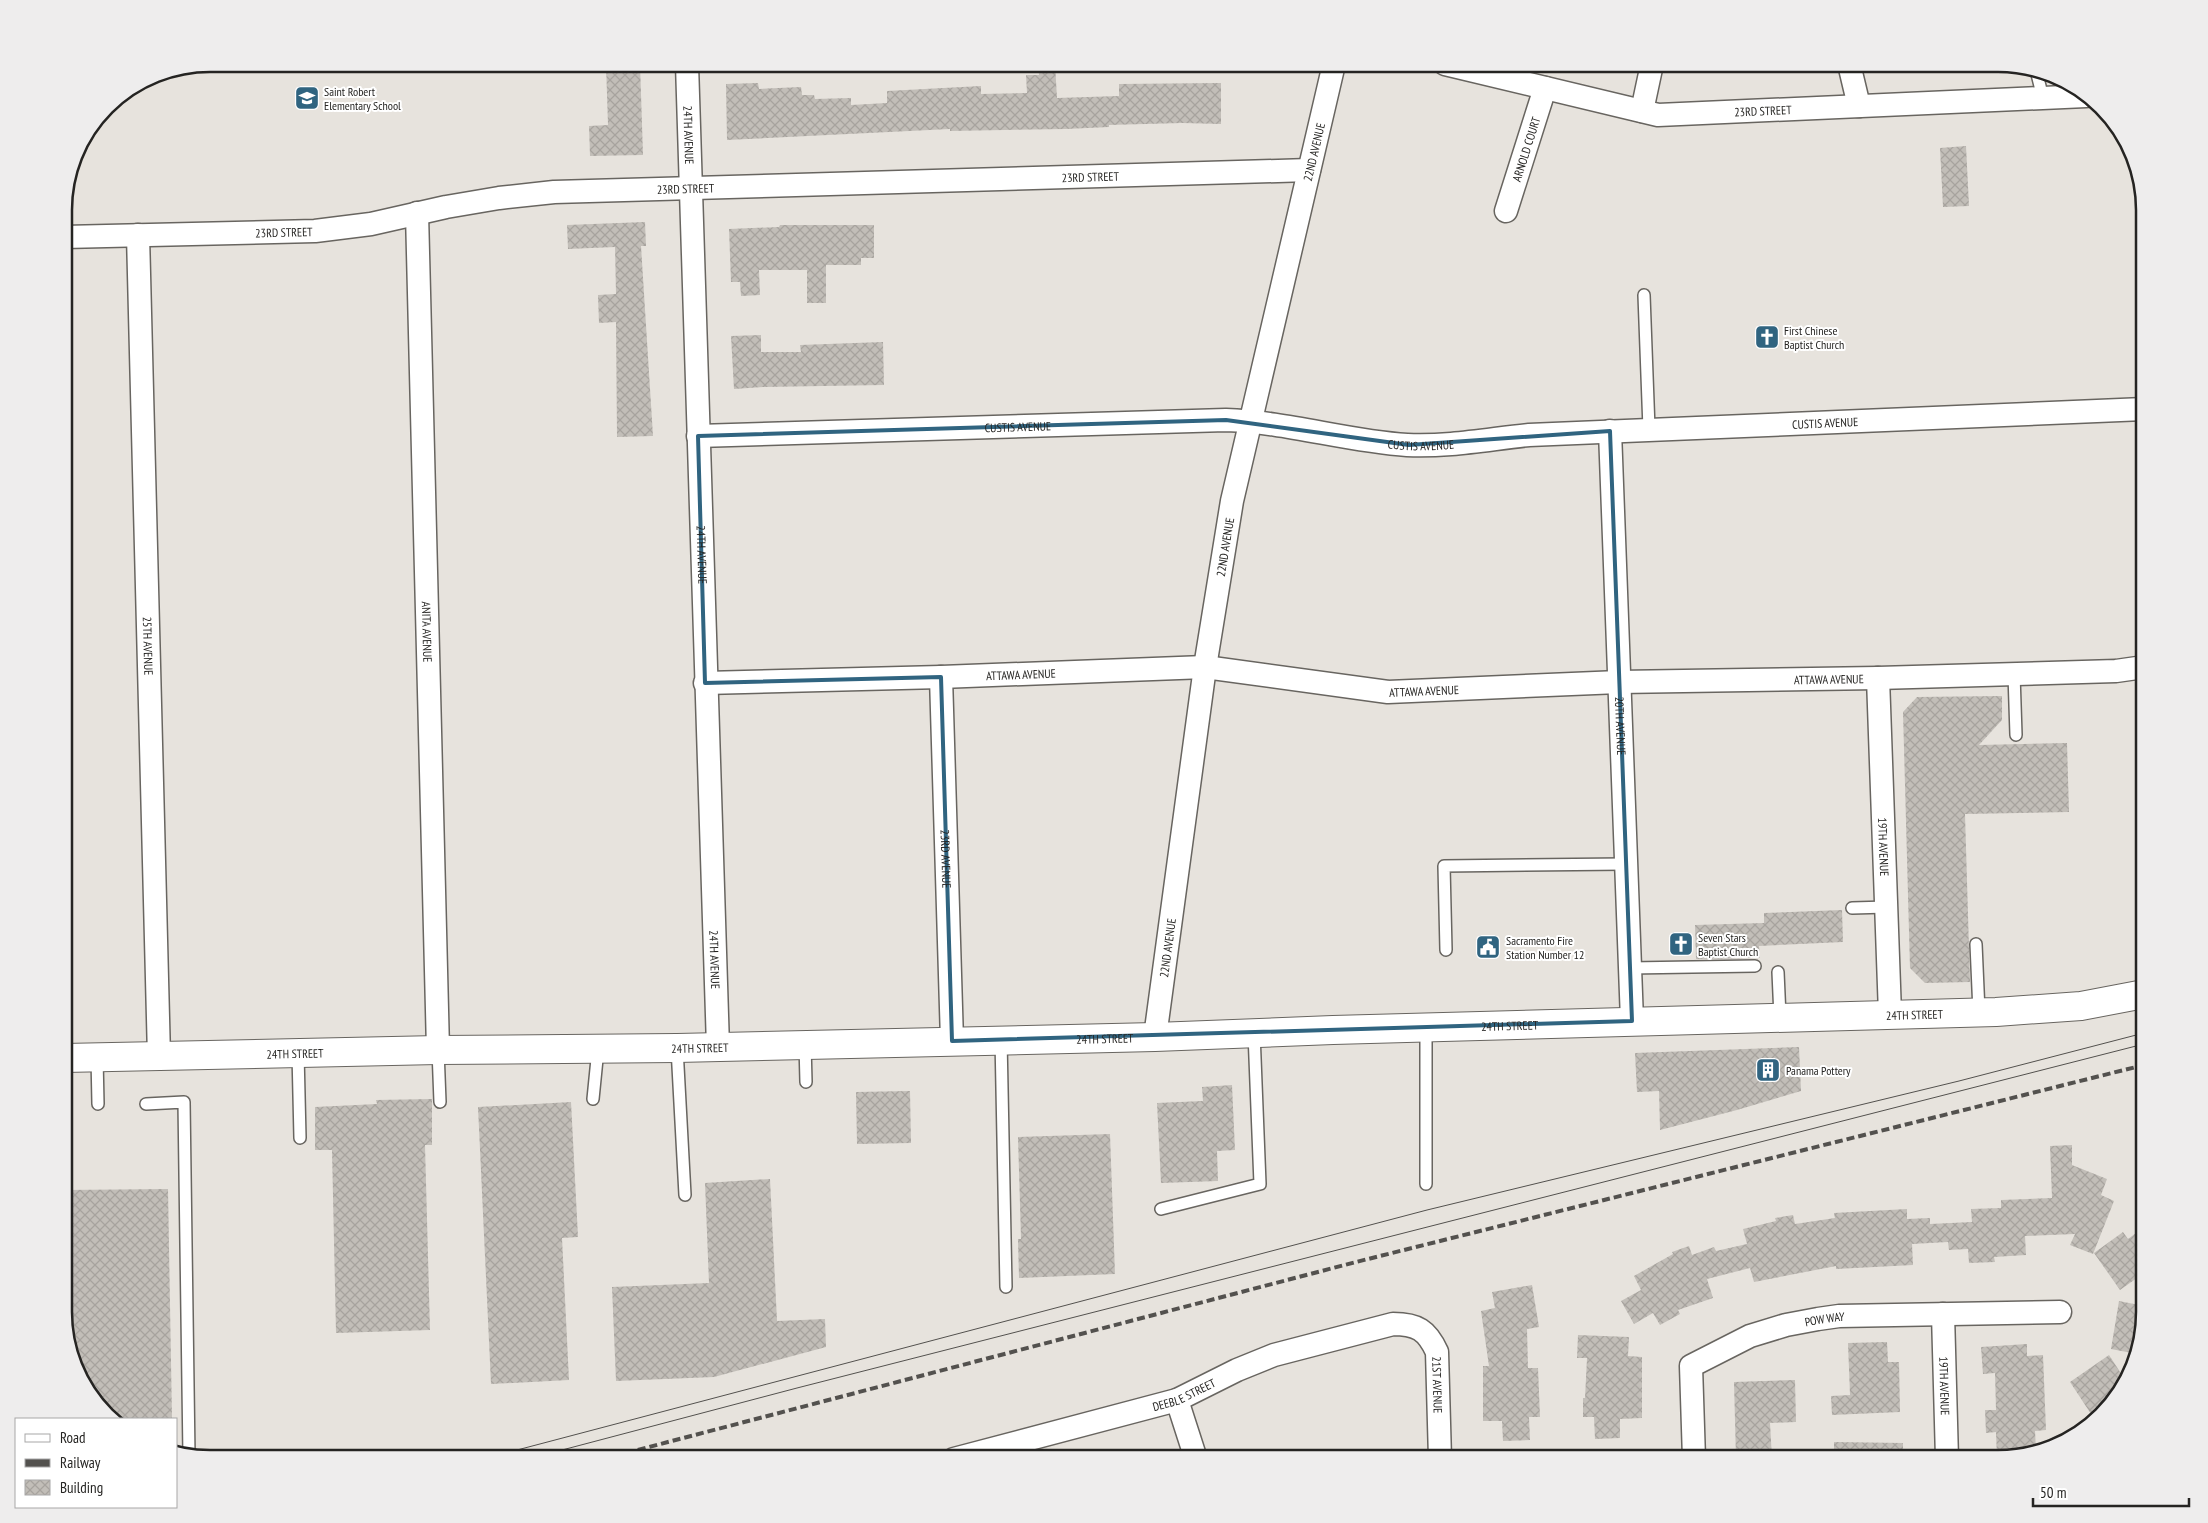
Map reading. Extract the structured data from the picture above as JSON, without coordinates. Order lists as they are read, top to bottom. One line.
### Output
{"streets":{"street":["23RD STREET","24TH AVENUE","ARNOLD COURT","22ND AVENUE","CUSTIS AVENUE","ANITA AVENUE","25TH AVENUE","ATTAWA AVENUE","20TH AVENUE","19TH AVENUE","23RD AVENUE","24TH STREET","POW WAY","21ST AVENUE","DEEBLE STREET"]},"crossings":[["23RD STREET","24TH AVENUE"],["23RD STREET","ARNOLD COURT"],["23RD STREET","22ND AVENUE"],["23RD STREET","ANITA AVENUE"],["23RD STREET","25TH AVENUE"],["24TH AVENUE","CUSTIS AVENUE"],["24TH AVENUE","ATTAWA AVENUE"],["24TH AVENUE","24TH STREET"],["22ND AVENUE","CUSTIS AVENUE"],["22ND AVENUE","ATTAWA AVENUE"],["22ND AVENUE","24TH STREET"],["CUSTIS AVENUE","20TH AVENUE"],["ANITA AVENUE","24TH STREET"],["25TH AVENUE","24TH STREET"],["ATTAWA AVENUE","20TH AVENUE"],["ATTAWA AVENUE","19TH AVENUE"],["ATTAWA AVENUE","23RD AVENUE"],["20TH AVENUE","24TH STREET"],["19TH AVENUE","24TH STREET"],["19TH AVENUE","POW WAY"],["23RD AVENUE","24TH STREET"],["21ST AVENUE","DEEBLE STREET"]],"places":{"school or university":["Saint Robert Elementary School"],"church":["First Chinese Baptist Church","Seven Stars Baptist Church"],"public building":["Sacramento Fire Station Number 12"],"building":["Panama Pottery"]},"legend":["Road","Railway","Building"],"scale_bar":"50 m"}
